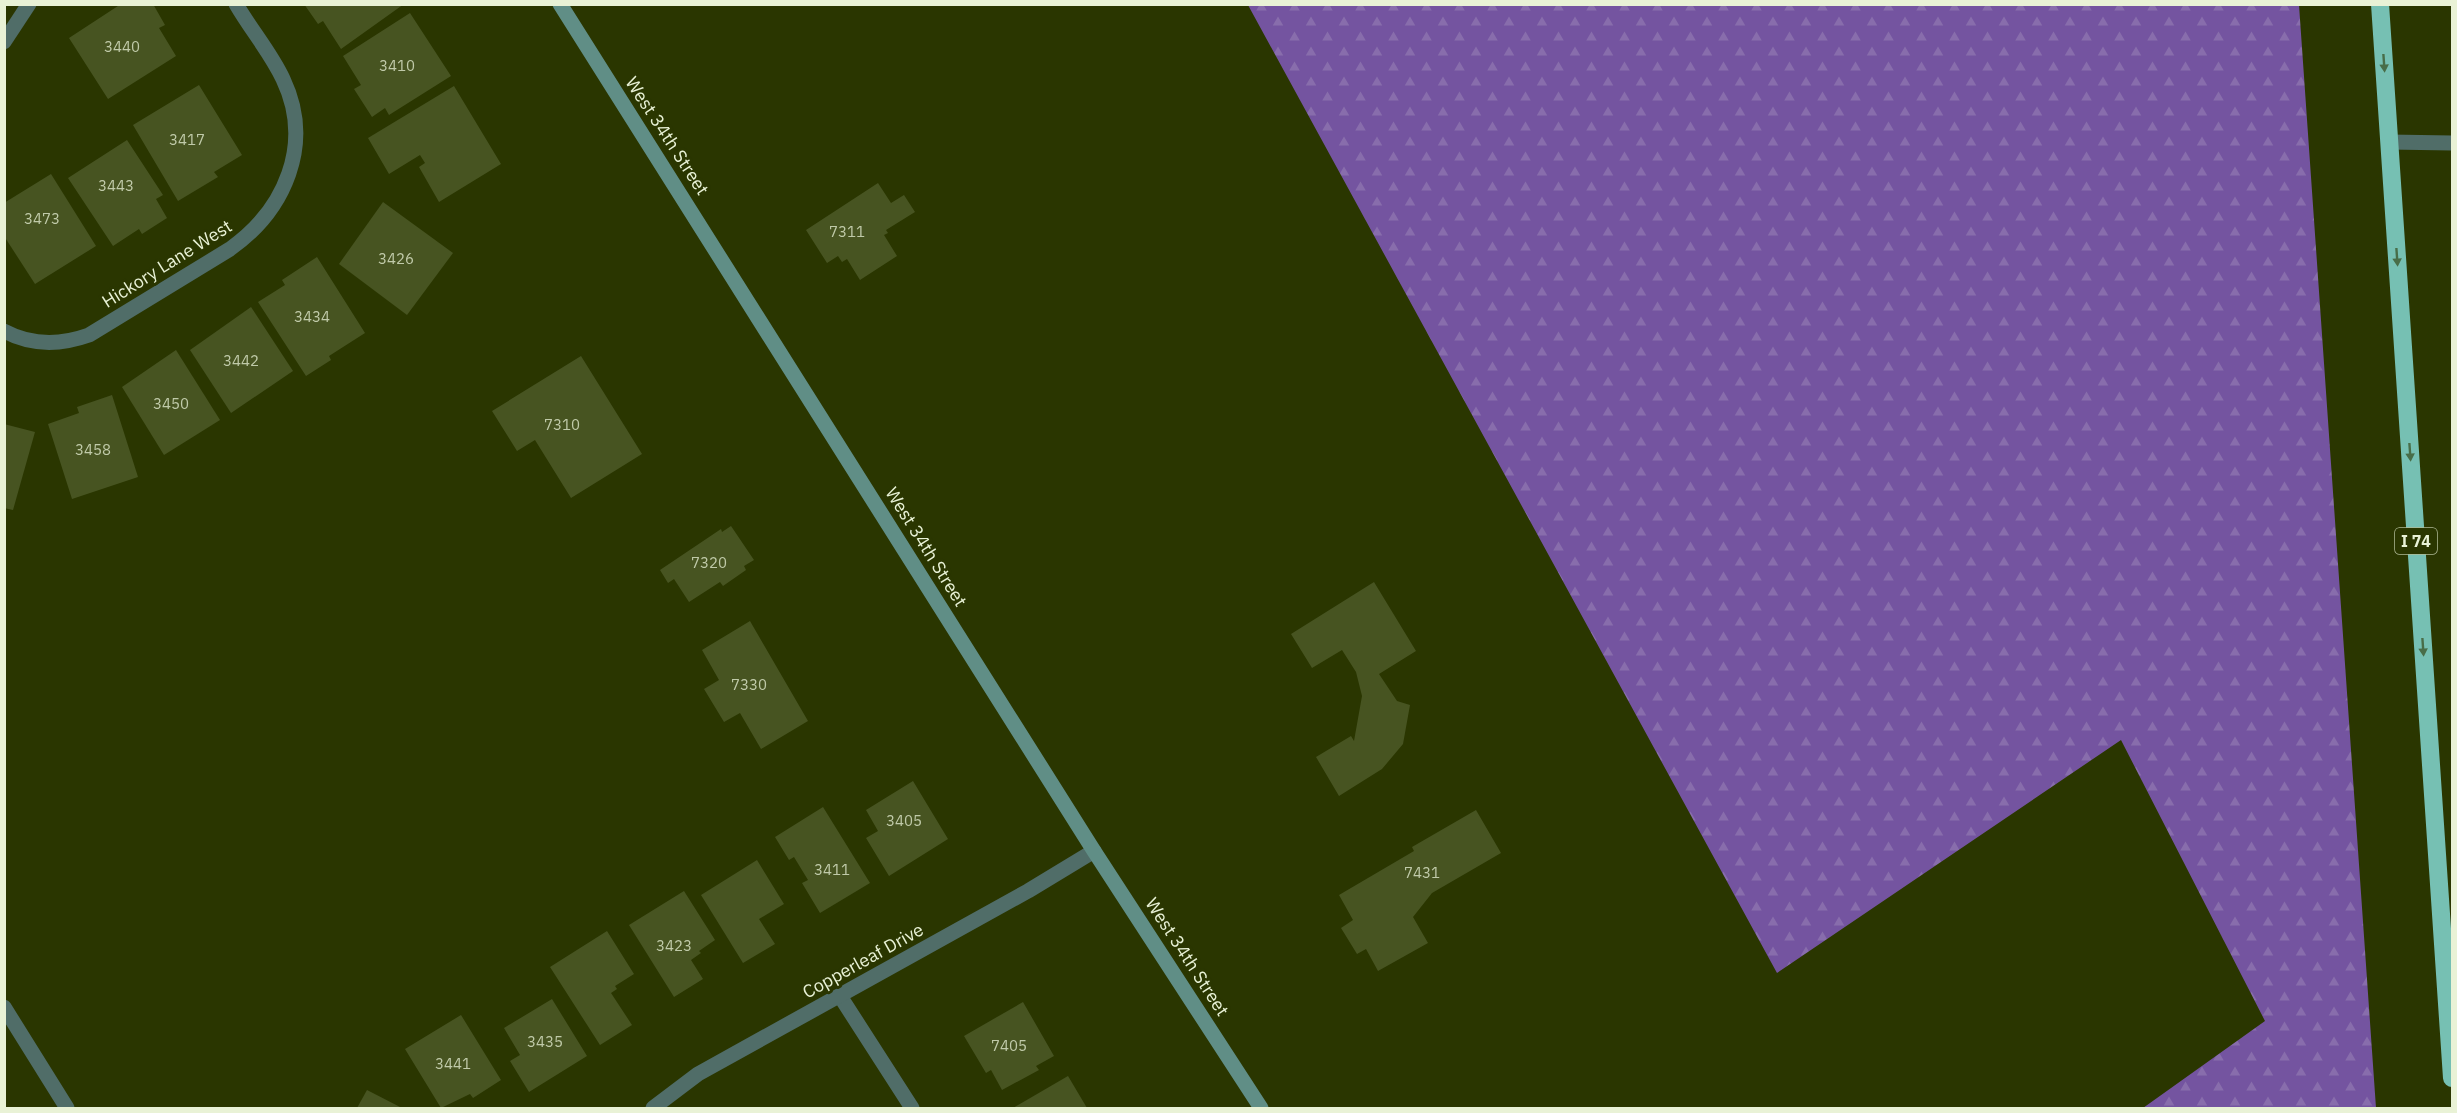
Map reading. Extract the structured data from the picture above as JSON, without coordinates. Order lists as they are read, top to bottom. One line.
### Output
{"streets":{"highway":["I 74"],"street":["West 34th Street","Hickory Lane West","Copperleaf Drive"]},"crossings":[["West 34th Street","Copperleaf Drive"]],"house_numbers":["3440","3410","3417","3443","3473","7311","3426","3434","3442","3450","7310","3458","7320","7330","3405","3411","7431","3423","3435","7405","3441"]}
